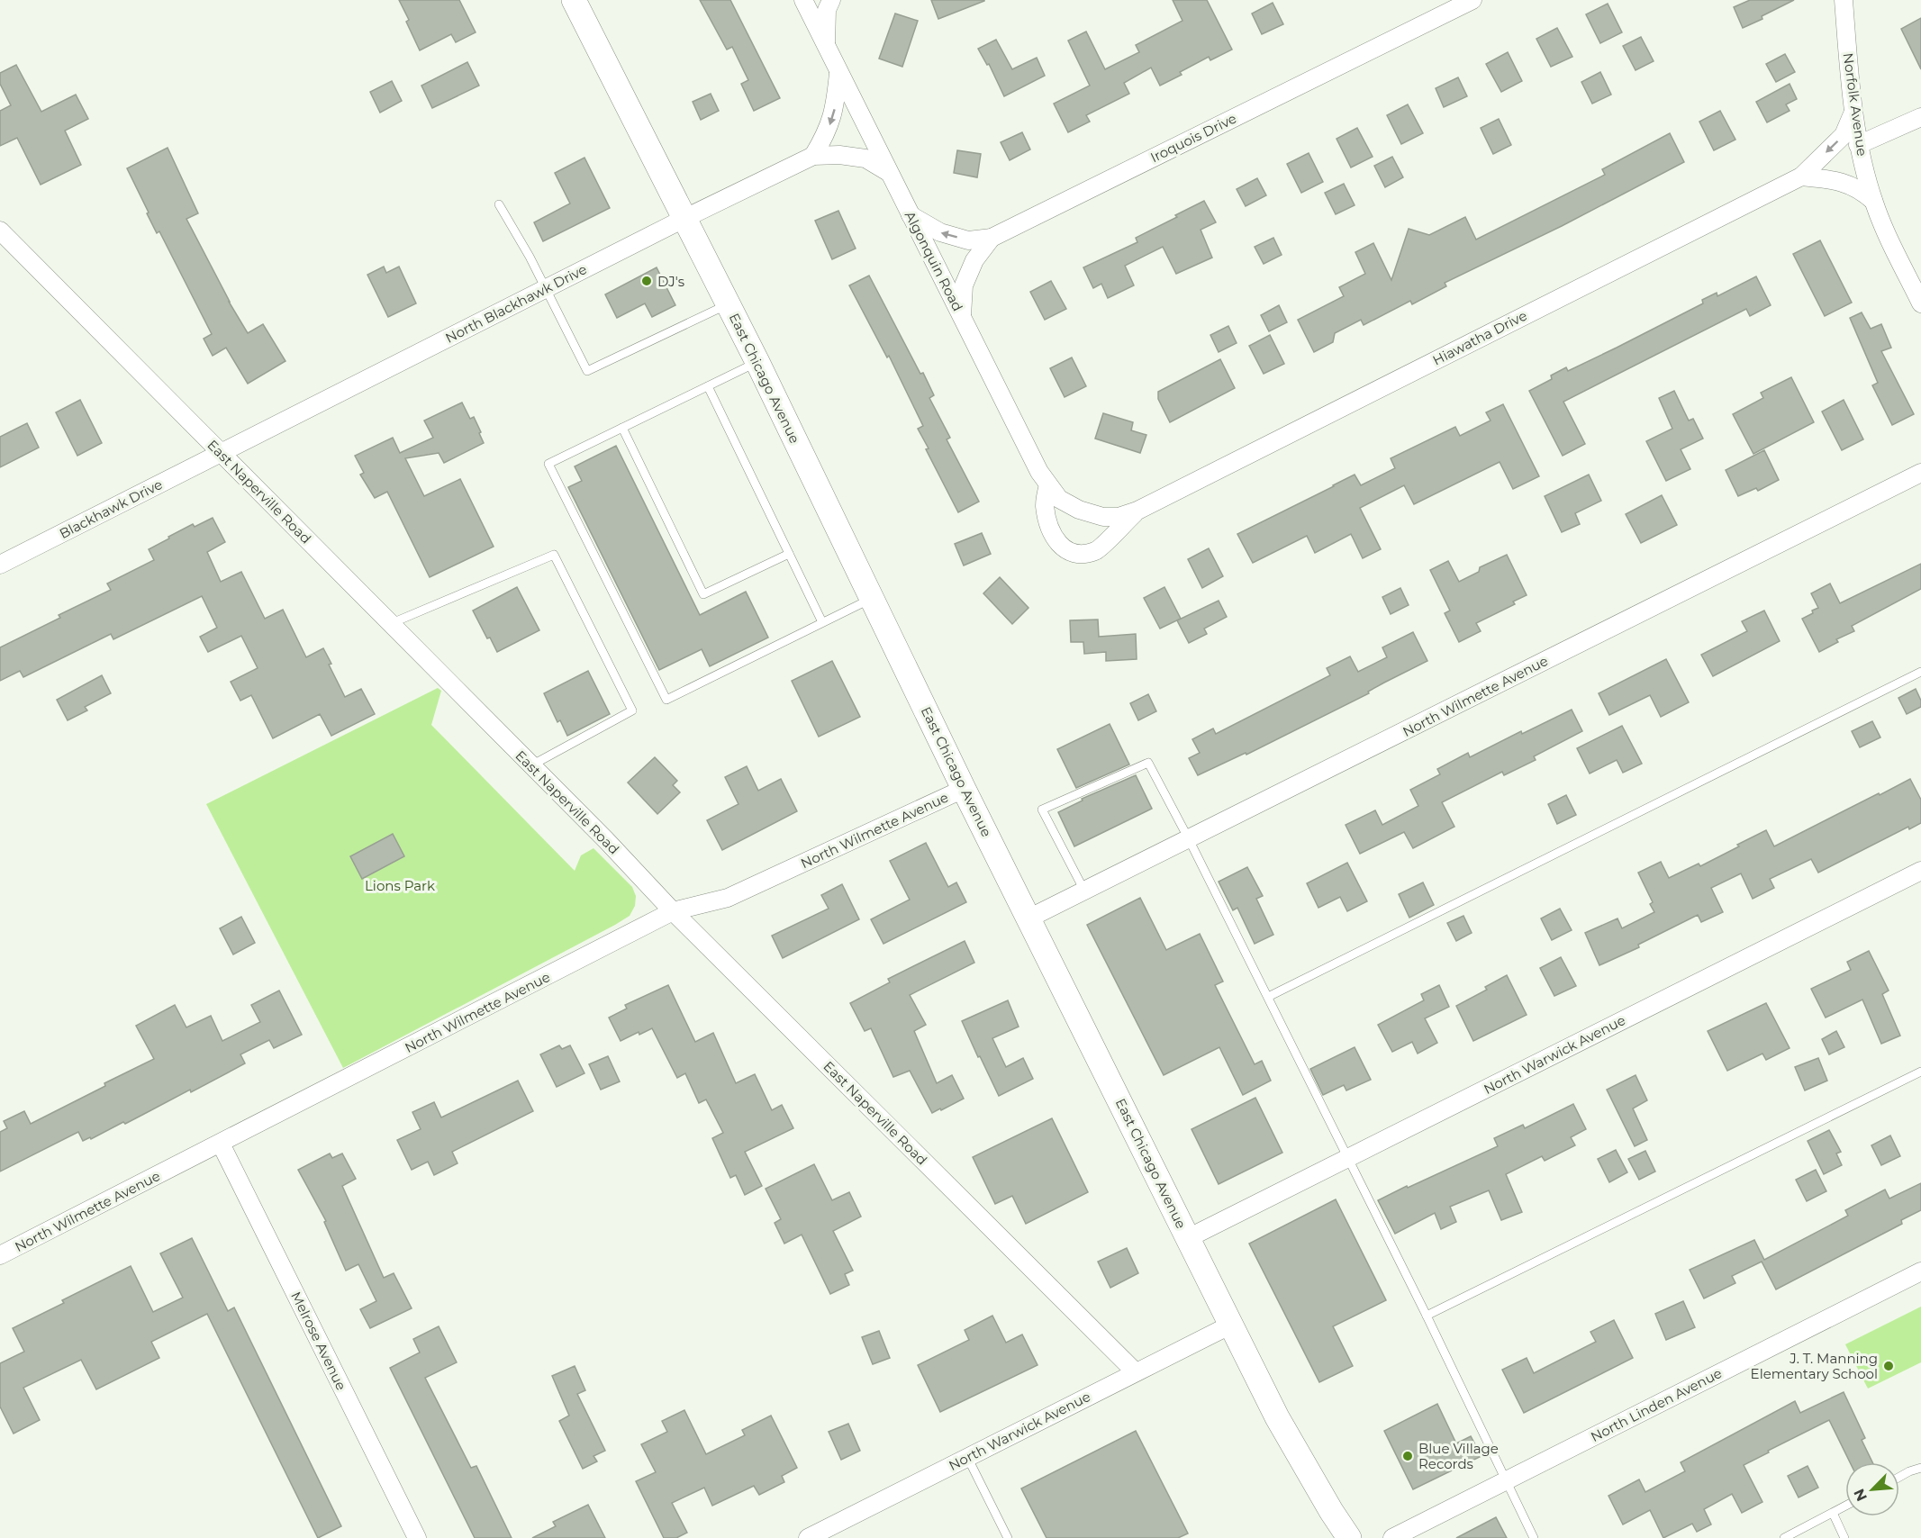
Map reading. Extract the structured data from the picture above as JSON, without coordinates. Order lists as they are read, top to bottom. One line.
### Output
{"streets":{"main road":["East Chicago Avenue"],"street":["Norfolk Avenue","Iroquois Drive","Algonquin Road","North Blackhawk Drive","Hiawatha Drive","East Naperville Road","Blackhawk Drive","North Wilmette Avenue","North Warwick Avenue","Melrose Avenue","North Linden Avenue"]},"crossings":[["Norfolk Avenue","Hiawatha Drive"],["Iroquois Drive","Algonquin Road"],["Algonquin Road","North Blackhawk Drive"],["Algonquin Road","Hiawatha Drive"],["North Blackhawk Drive","East Chicago Avenue"],["North Blackhawk Drive","East Naperville Road"],["North Blackhawk Drive","Blackhawk Drive"],["East Chicago Avenue","North Wilmette Avenue"],["East Chicago Avenue","North Warwick Avenue"],["East Naperville Road","Blackhawk Drive"],["East Naperville Road","North Wilmette Avenue"],["East Naperville Road","North Warwick Avenue"],["North Wilmette Avenue","Melrose Avenue"]],"parks":["Lions Park"],"places":["DJ's","J. T. Manning Elementary School","Blue Village Records"],"north":"bottom left"}
